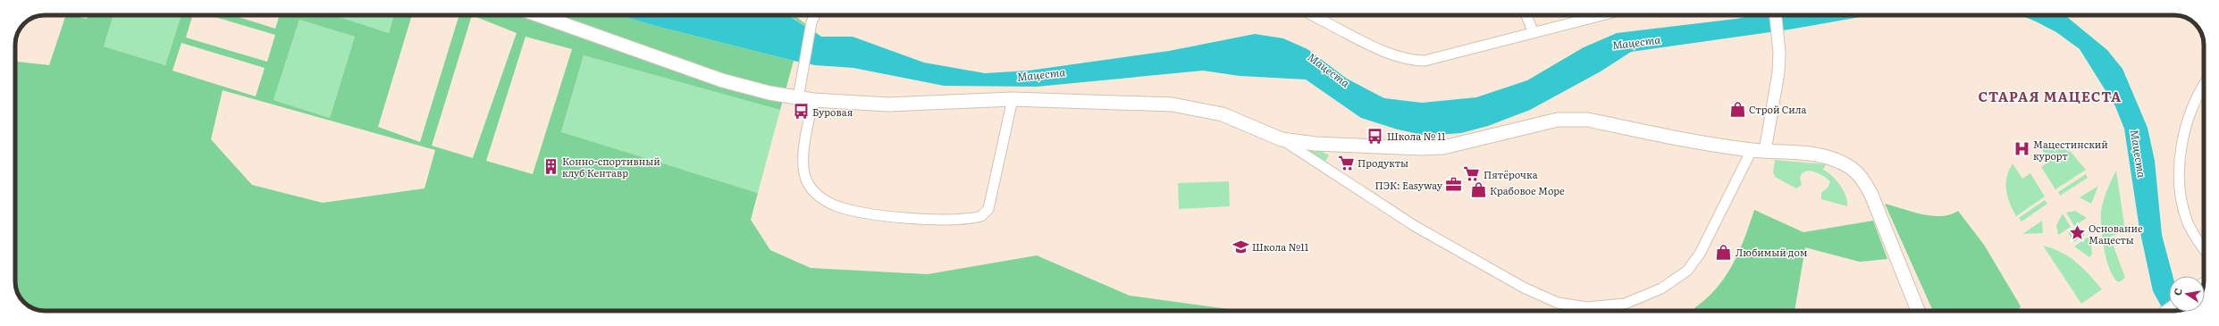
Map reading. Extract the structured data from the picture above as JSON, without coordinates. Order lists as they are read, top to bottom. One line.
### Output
{"districts":["СТАРАЯ МАЦЕСТА"],"water":["Мацеста"],"places":{"shop":["Строй Сила","Крабовое Море","Любимый дом"],"bus stop":["Буровая","Школа № 11"],"hospital":["Мацестинский курорт"],"supermarket":["Продукты","Пятёрочка"],"building":["Конно-спортивный клуб Кентавр"],"office":["ПЭК: Easyway"],"place":["Основание Мацесты"],"school or university":["Школа №11"]},"north":"left"}
